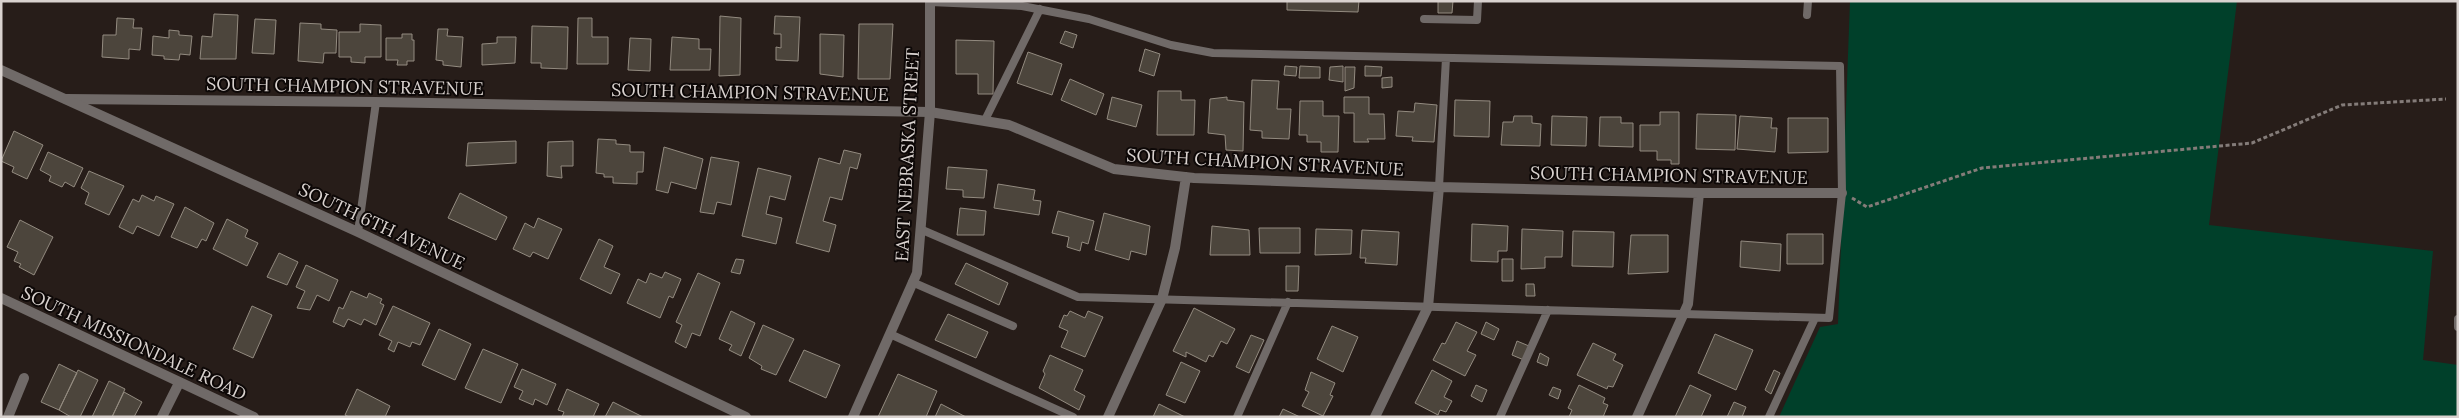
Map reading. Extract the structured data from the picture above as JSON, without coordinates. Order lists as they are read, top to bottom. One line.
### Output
{"streets":{"street":["SOUTH CHAMPION STRAVENUE","EAST NEBRASKA STREET","SOUTH 6TH AVENUE","SOUTH MISSIONDALE ROAD"]},"crossings":[["SOUTH CHAMPION STRAVENUE","EAST NEBRASKA STREET"],["SOUTH CHAMPION STRAVENUE","SOUTH 6TH AVENUE"]]}
